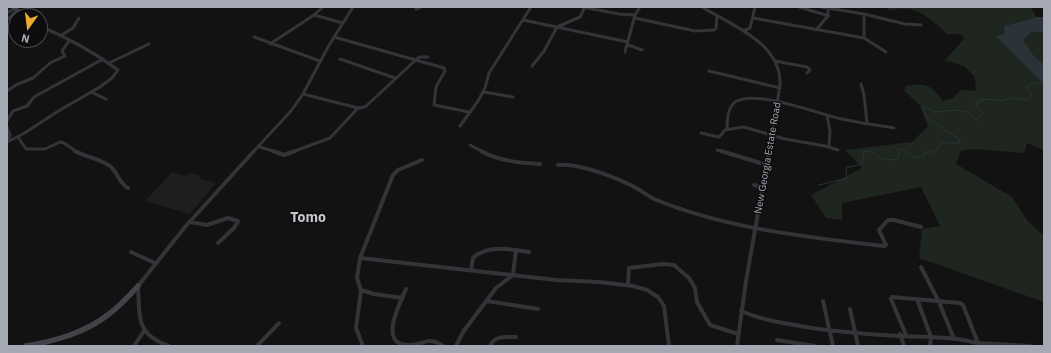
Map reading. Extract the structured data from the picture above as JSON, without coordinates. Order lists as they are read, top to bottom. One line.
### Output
{"streets":{"street":["New Georgia Estate Road"]},"districts":["Tomo"],"north":"bottom"}
